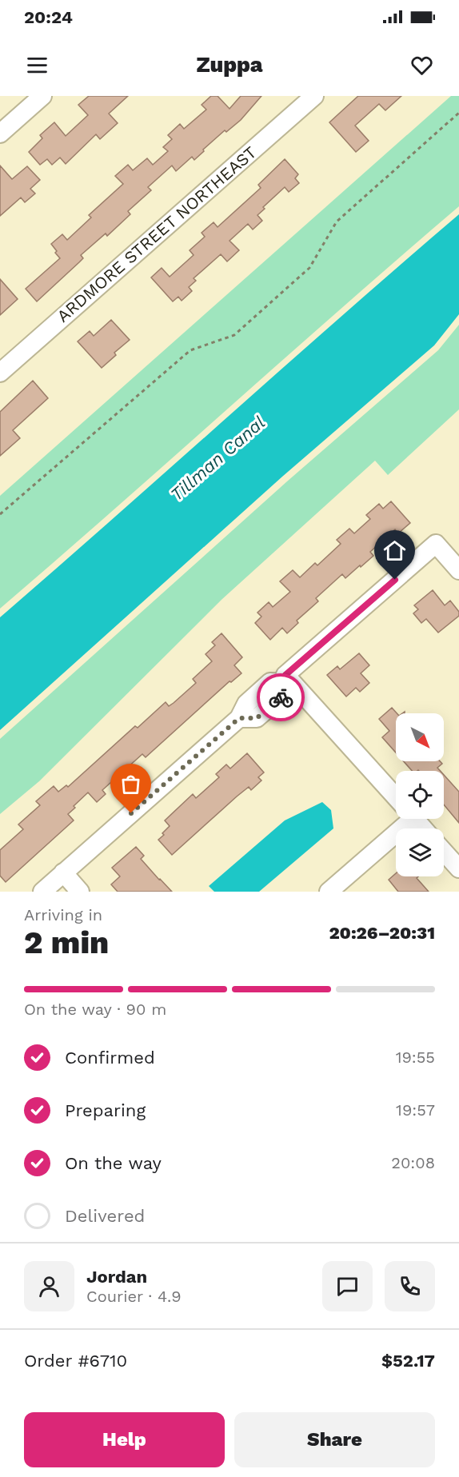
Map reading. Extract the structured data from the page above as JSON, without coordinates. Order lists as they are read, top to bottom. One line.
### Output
{"streets":{"street":["ARDMORE STREET NORTHEAST"]},"water":["Tillman Canal"],"north":"bottom right","page":{"status":"20:24","header":"Zuppa","heading":["2 min","Arriving in","20:26–20:31"],"panel":["Jordan","Courier · 4.9","Order #6710","$52.17"],"bar":"On the way · 90 m","list":[["Confirmed","19:55"],["Preparing","19:57"],["On the way","20:08"],"Delivered"],"buttons":["Help","Share"]}}
